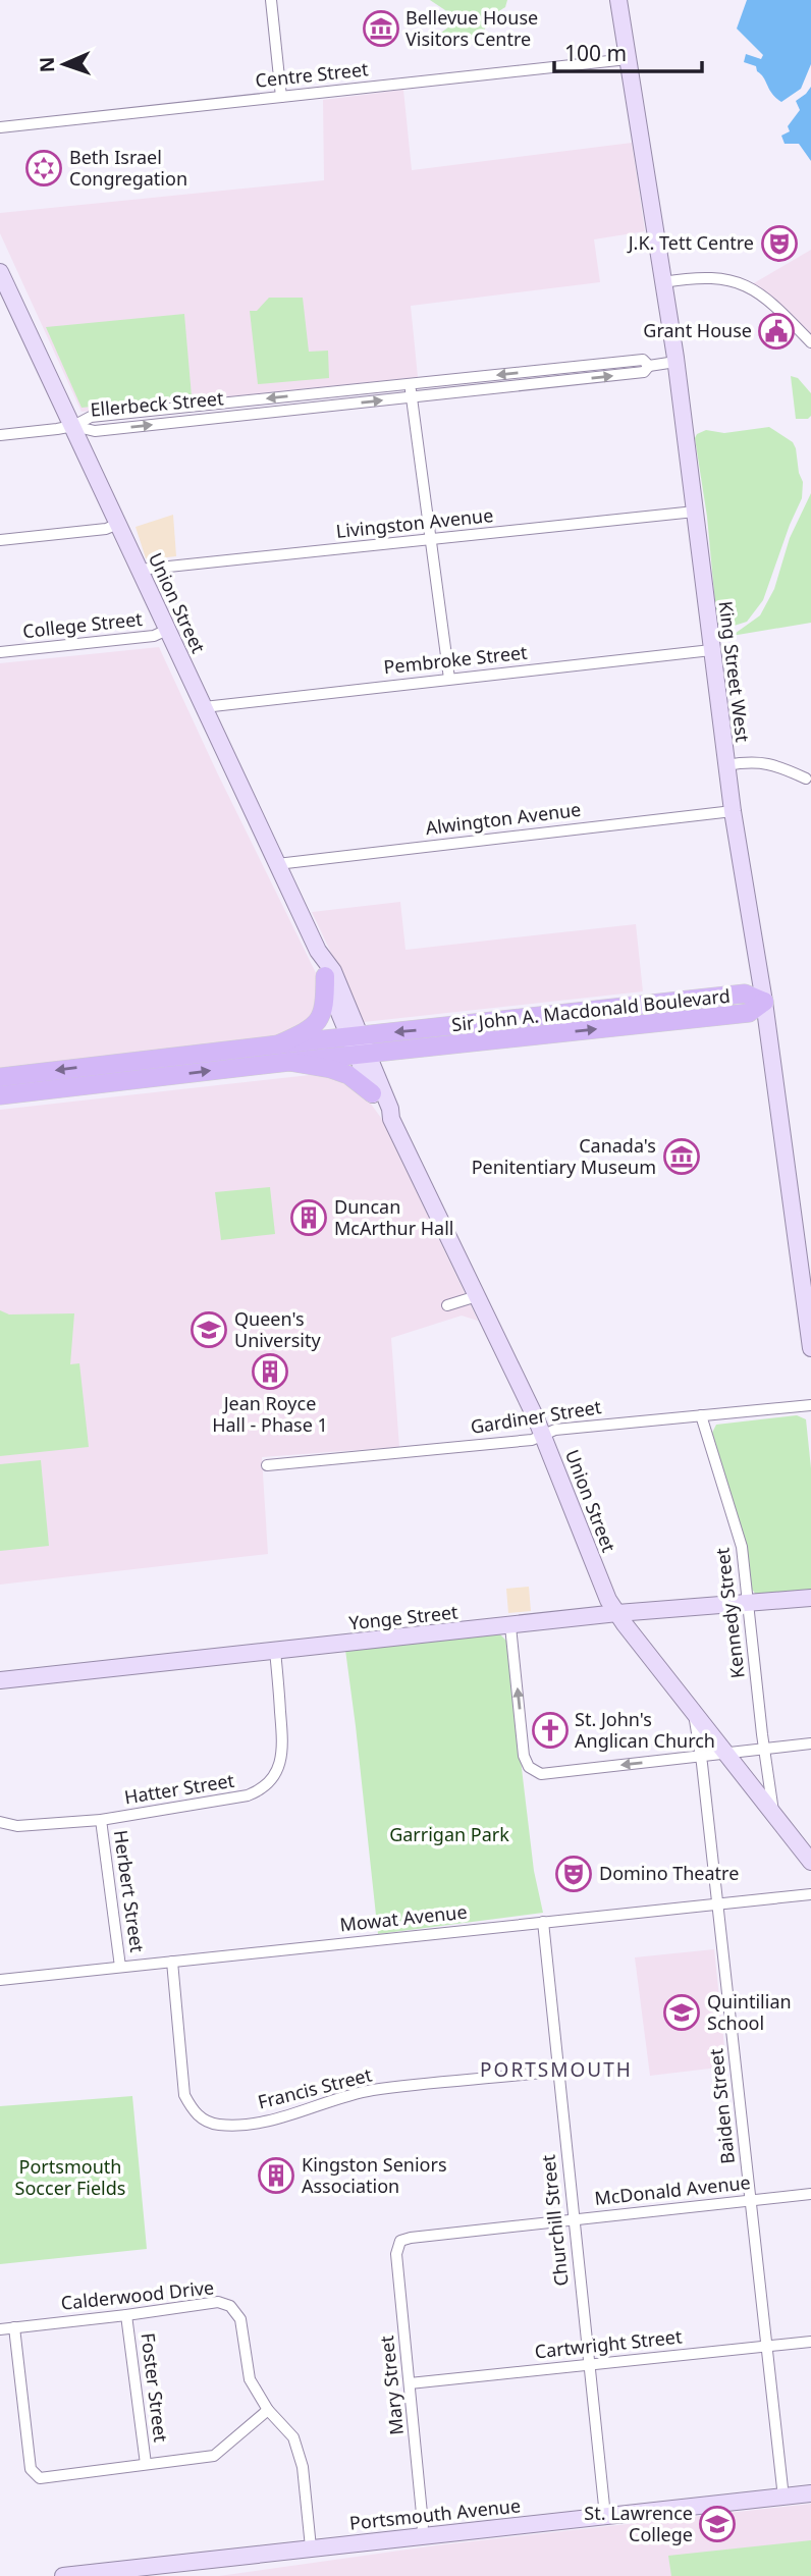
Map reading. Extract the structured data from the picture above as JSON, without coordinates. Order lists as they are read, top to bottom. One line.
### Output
{"streets":{"main road":["Union Street","King Street West","Sir John A. Macdonald Boulevard","Yonge Street","Portsmouth Avenue"],"street":["Centre Street","Ellerbeck Street","Livingston Avenue","College Street","Pembroke Street","Alwington Avenue","Gardiner Street","Kennedy Street","Hatter Street","Herbert Street","Mowat Avenue","Francis Street","Baiden Street","McDonald Avenue","Churchill Street","Calderwood Drive","Cartwright Street","Mary Street","Foster Street"]},"crossings":[["Centre Street","King Street West"],["Ellerbeck Street","Union Street"],["Ellerbeck Street","King Street West"],["Livingston Avenue","Union Street"],["Livingston Avenue","King Street West"],["Union Street","College Street"],["Union Street","Pembroke Street"],["Union Street","Alwington Avenue"],["Union Street","Sir John A. Macdonald Boulevard"],["Union Street","Gardiner Street"],["Union Street","Kennedy Street"],["Union Street","Yonge Street"],["Union Street","Baiden Street"],["Pembroke Street","King Street West"],["King Street West","Alwington Avenue"],["King Street West","Sir John A. Macdonald Boulevard"],["Gardiner Street","Kennedy Street"],["Kennedy Street","Yonge Street"],["Yonge Street","Hatter Street"],["Hatter Street","Herbert Street"],["Herbert Street","Mowat Avenue"],["Mowat Avenue","Francis Street"],["Mowat Avenue","Baiden Street"],["Mowat Avenue","Churchill Street"],["Francis Street","Churchill Street"],["Baiden Street","McDonald Avenue"],["Baiden Street","Cartwright Street"],["Baiden Street","Portsmouth Avenue"],["McDonald Avenue","Churchill Street"],["McDonald Avenue","Mary Street"],["Churchill Street","Cartwright Street"],["Churchill Street","Portsmouth Avenue"],["Calderwood Drive","Foster Street"],["Calderwood Drive","Portsmouth Avenue"],["Cartwright Street","Mary Street"],["Mary Street","Portsmouth Avenue"]],"districts":["PORTSMOUTH"],"parks":["Garrigan Park","Portsmouth Soccer Fields"],"places":{"museum":["Bellevue House Visitors Centre","Canada's Penitentiary Museum"],"synagogue":["Beth Israel Congregation"],"theatre":["J.K. Tett Centre","Domino Theatre"],"public building":["Grant House"],"building":["Duncan McArthur Hall","Jean Royce Hall - Phase 1","Kingston Seniors Association"],"school or university":["Queen's University","Quintilian School","St. Lawrence College"],"church":["St. John's Anglican Church"]},"scale_bar":"100 m","north":"left"}
